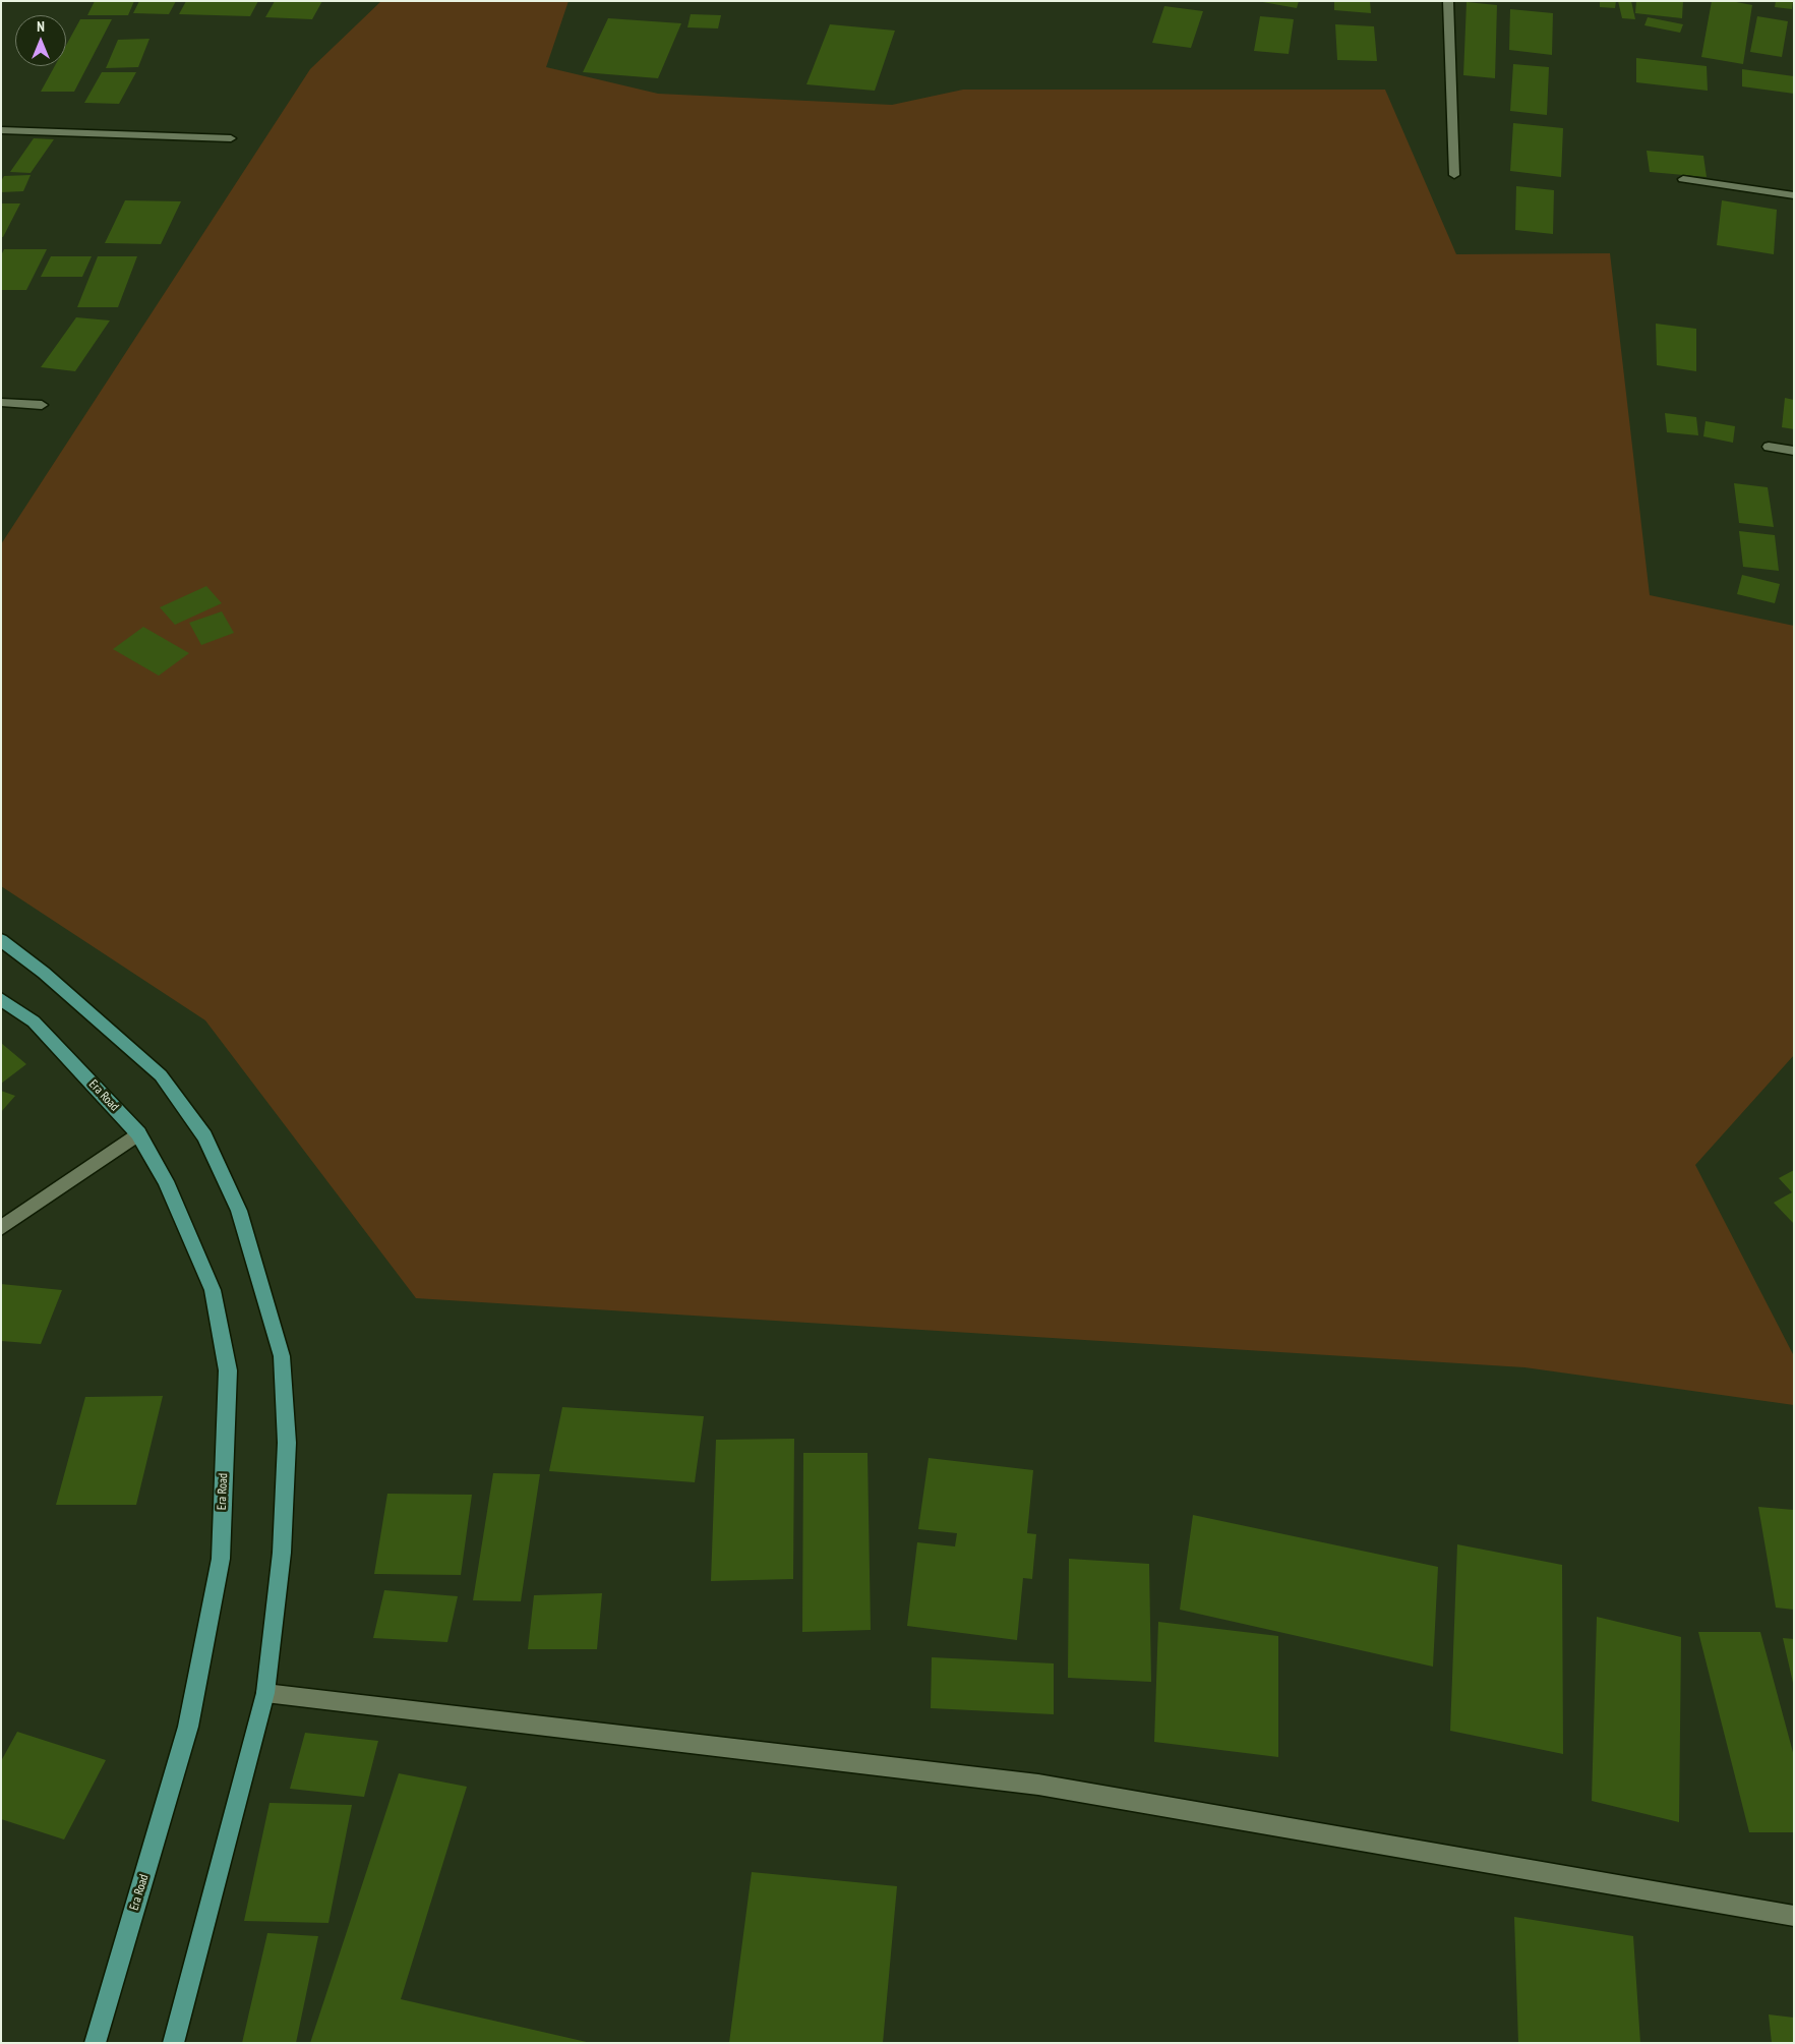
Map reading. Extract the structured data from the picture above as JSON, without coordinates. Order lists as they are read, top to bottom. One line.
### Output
{"streets":{"main road":["Era Road"]},"north":"top"}
